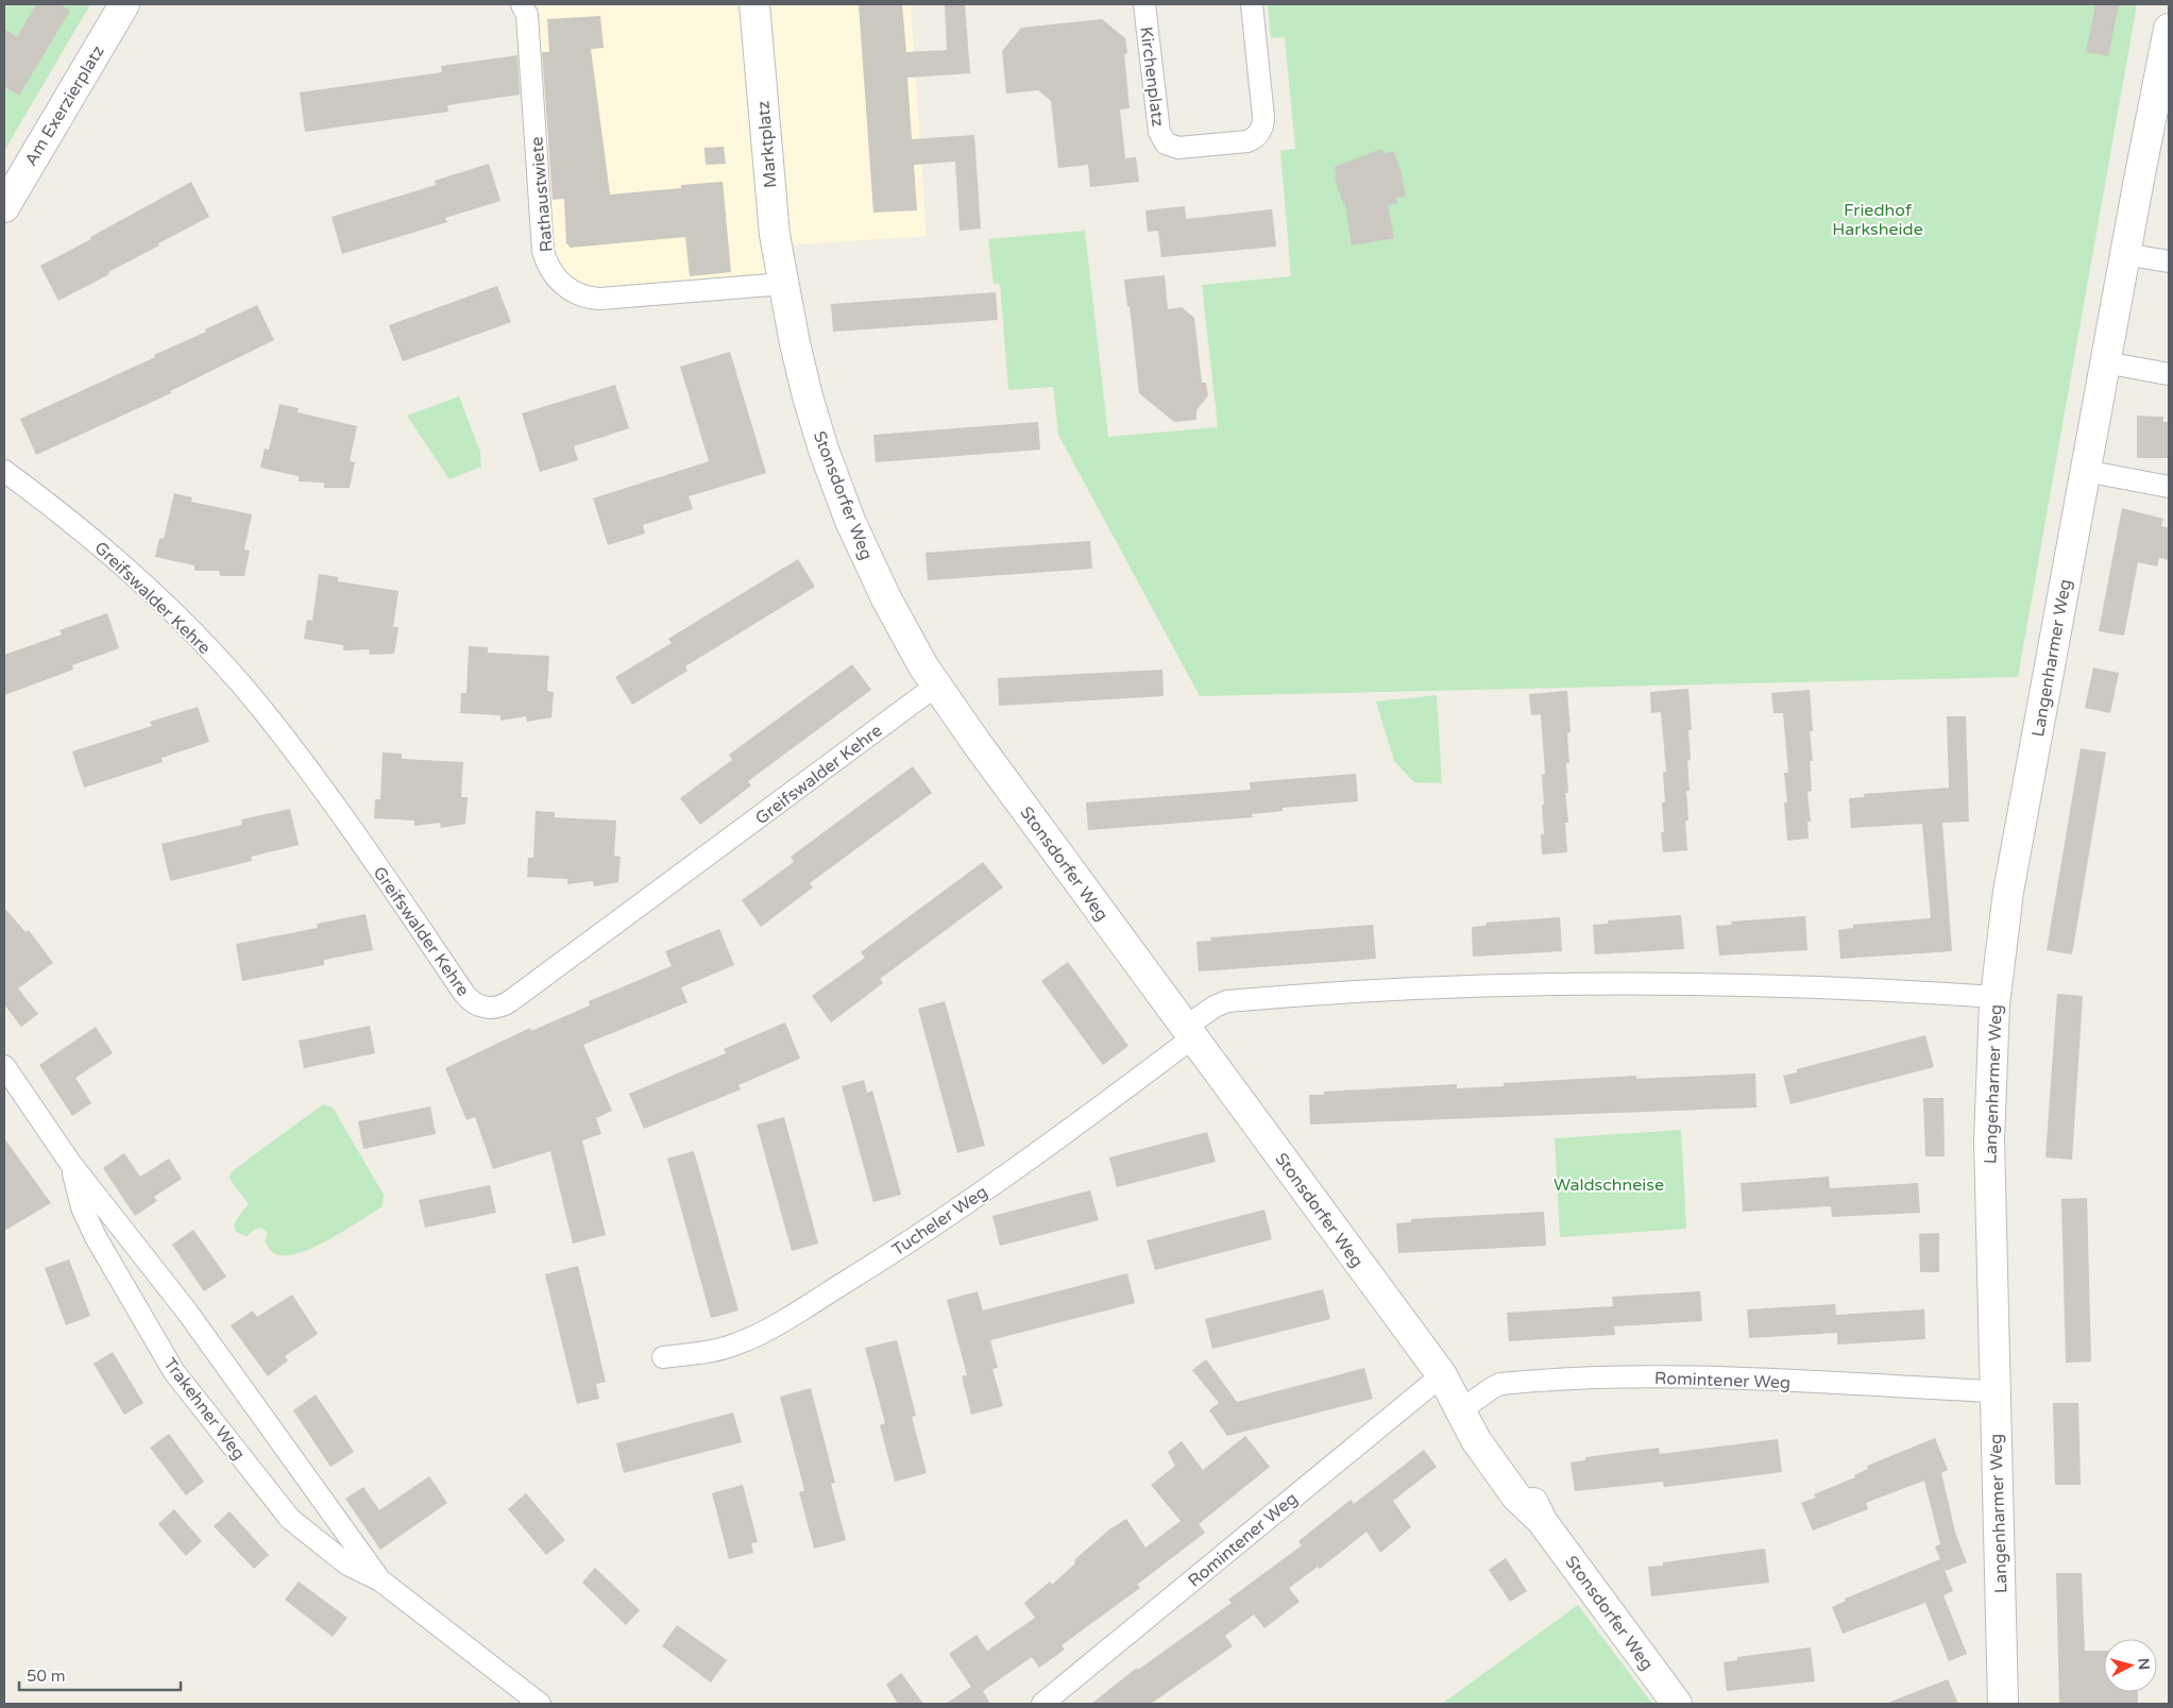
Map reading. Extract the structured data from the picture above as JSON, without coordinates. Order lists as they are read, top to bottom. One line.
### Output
{"streets":{"main road":["Am Exerzierplatz","Marktplatz","Stonsdorfer Weg","Langenharmer Weg"],"street":["Kirchenplatz","Rathaustwiete","Greifswalder Kehre","Tucheler Weg","Romintener Weg","Trakehner Weg"]},"crossings":[["Marktplatz","Rathaustwiete"],["Marktplatz","Stonsdorfer Weg"],["Rathaustwiete","Stonsdorfer Weg"],["Stonsdorfer Weg","Greifswalder Kehre"],["Stonsdorfer Weg","Tucheler Weg"],["Stonsdorfer Weg","Romintener Weg"],["Langenharmer Weg","Romintener Weg"]],"parks":["Friedhof Harksheide","Waldschneise"],"scale_bar":"50 m","north":"right"}
